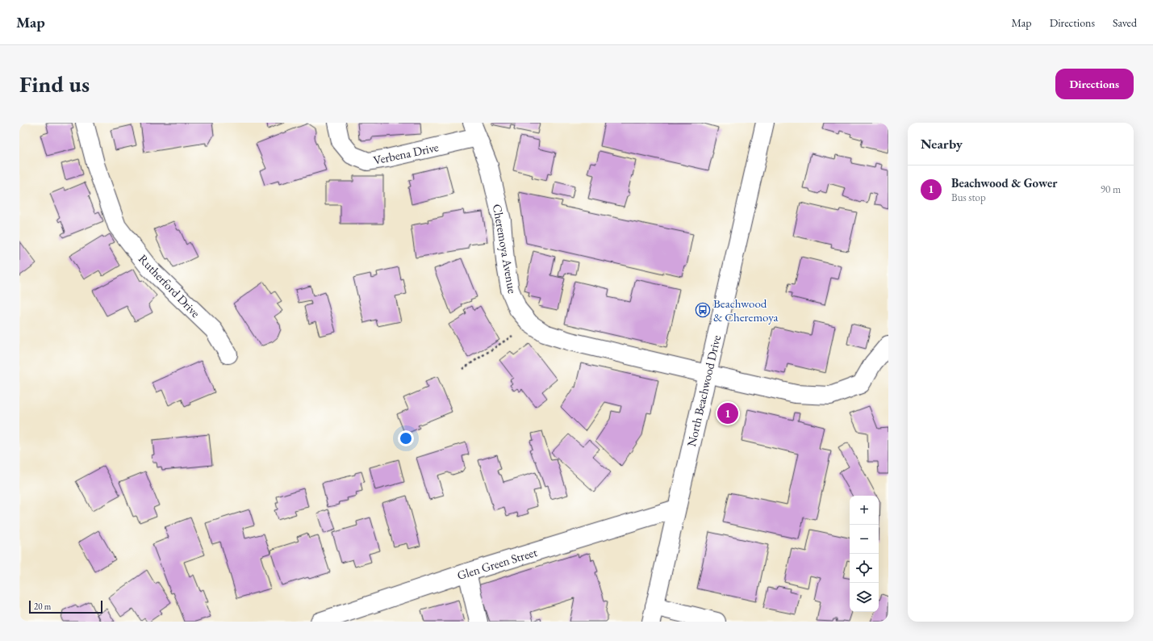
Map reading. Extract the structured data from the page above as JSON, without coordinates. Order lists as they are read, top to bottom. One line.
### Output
{"streets":{"street":["Verbena Drive","Cheremoya Avenue","Rutherford Drive","North Beachwood Drive","Glen Green Street"]},"crossings":[["Verbena Drive","Cheremoya Avenue"],["Cheremoya Avenue","North Beachwood Drive"],["North Beachwood Drive","Glen Green Street"]],"places":{"bus stop":["Beachwood & Cheremoya"]},"scale_bar":"20 m","page":{"header":"Map","nav":["Map","Directions","Saved"],"buttons":"Directions","title":"Find us","heading":"Nearby","list":[{"mark":"1","name":"Beachwood & Gower","note":"Bus stop","value":"90 m"}],"pins":"1","map_buttons":["+","−"],"scale":"20 m"}}
